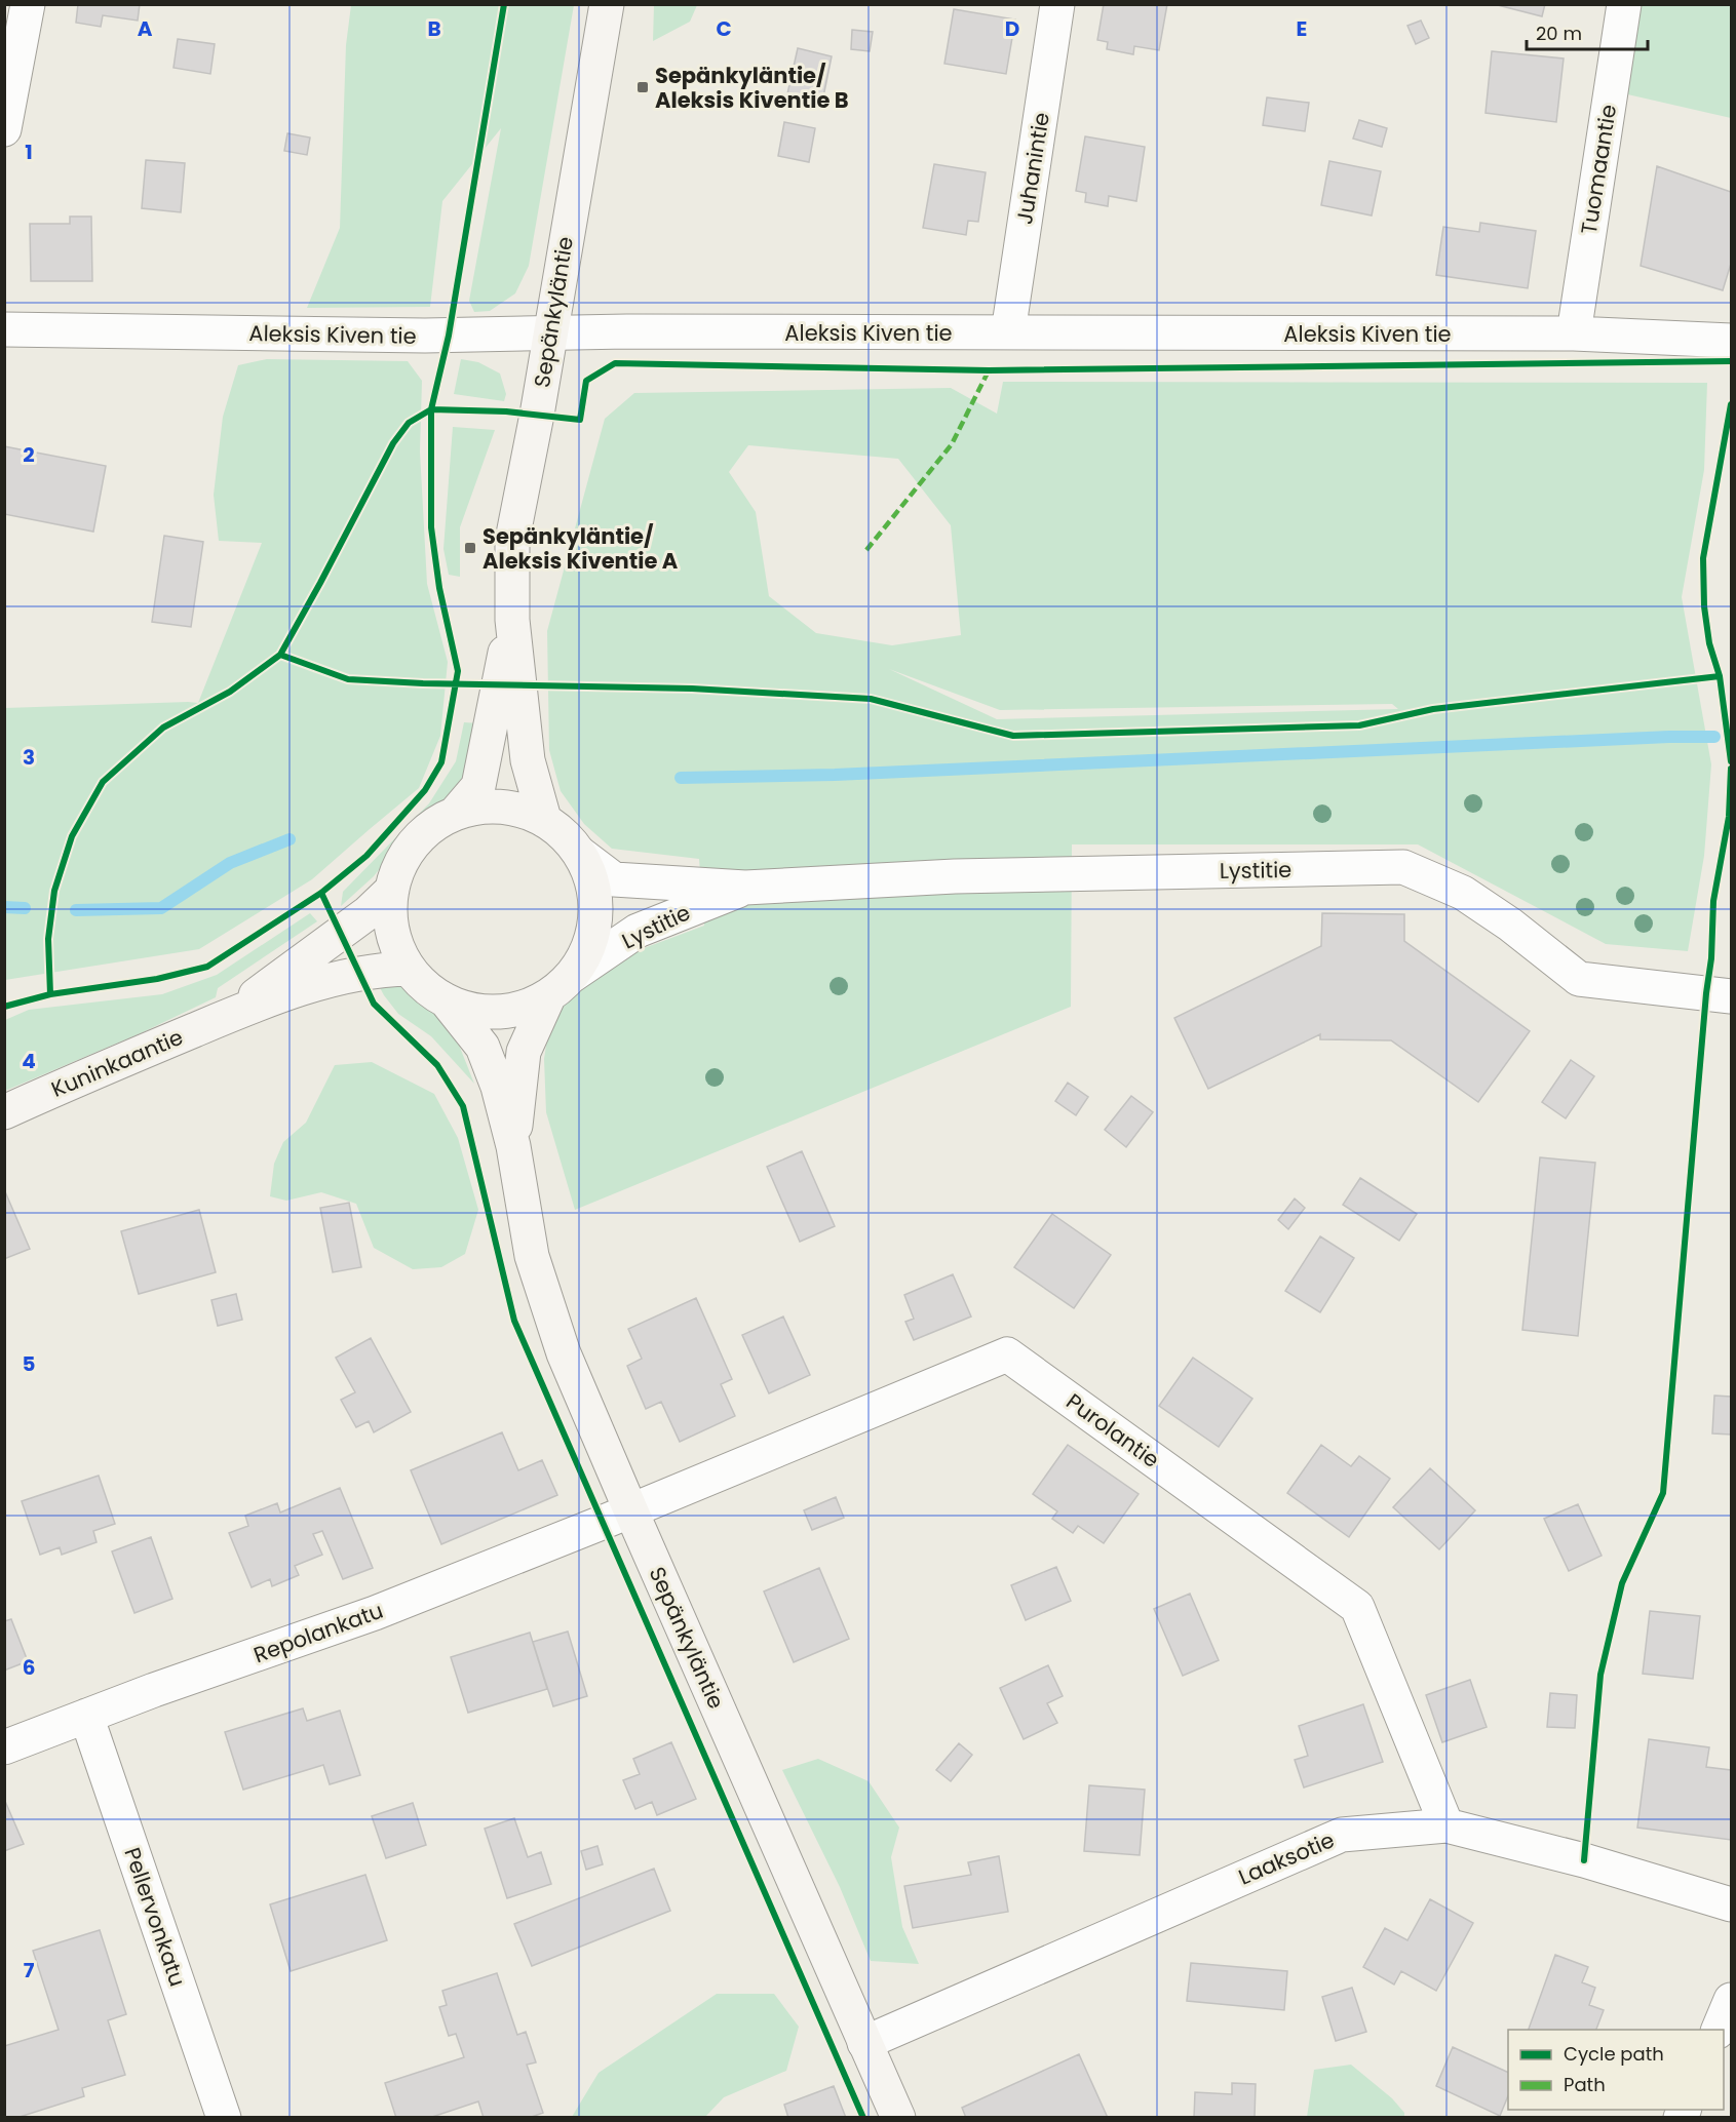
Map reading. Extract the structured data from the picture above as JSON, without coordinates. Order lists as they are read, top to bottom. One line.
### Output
{"streets":{"main road":["Sepänkyläntie","Kuninkaantie"],"street":["Juhanintie","Tuomaantie","Aleksis Kiven tie","Lystitie","Purolantie","Repolankatu","Laaksotie","Pellervonkatu"]},"crossings":[["Juhanintie","Aleksis Kiven tie"],["Tuomaantie","Aleksis Kiven tie"],["Sepänkyläntie","Aleksis Kiven tie"],["Sepänkyläntie","Lystitie"],["Sepänkyläntie","Kuninkaantie"],["Sepänkyläntie","Purolantie"],["Sepänkyläntie","Repolankatu"],["Sepänkyläntie","Laaksotie"],["Lystitie","Kuninkaantie"],["Purolantie","Repolankatu"],["Purolantie","Laaksotie"],["Repolankatu","Pellervonkatu"]],"places":{"transit":["Sepänkyläntie/ Aleksis Kiventie B","Sepänkyläntie/ Aleksis Kiventie A"]},"legend":["Cycle path","Path"],"scale_bar":"20 m","grid":{"columns":["A","B","C","D","E"],"rows":["1","2","3","4","5","6","7"]}}
